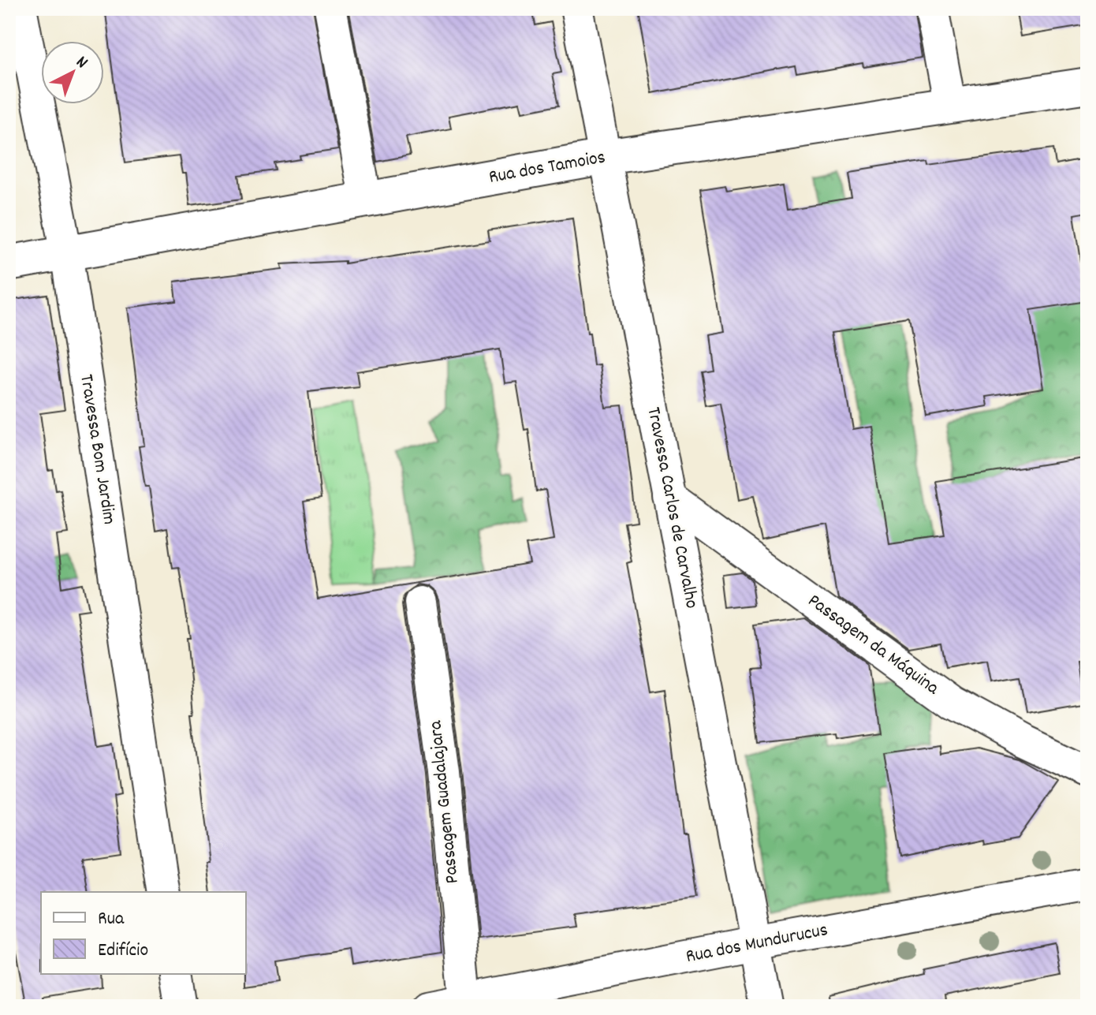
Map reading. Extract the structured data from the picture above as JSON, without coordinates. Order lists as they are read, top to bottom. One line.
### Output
{"streets":{"street":["Rua dos Tamoios","Travessa Bom Jardim","Travessa Carlos de Carvalho","Passagem da Máquina","Passagem Guadalajara","Rua dos Mundurucus"]},"crossings":[["Rua dos Tamoios","Travessa Bom Jardim"],["Rua dos Tamoios","Travessa Carlos de Carvalho"],["Travessa Carlos de Carvalho","Passagem da Máquina"],["Travessa Carlos de Carvalho","Rua dos Mundurucus"],["Passagem Guadalajara","Rua dos Mundurucus"]],"legend":["Rua","Edifício"],"north":"top right"}
